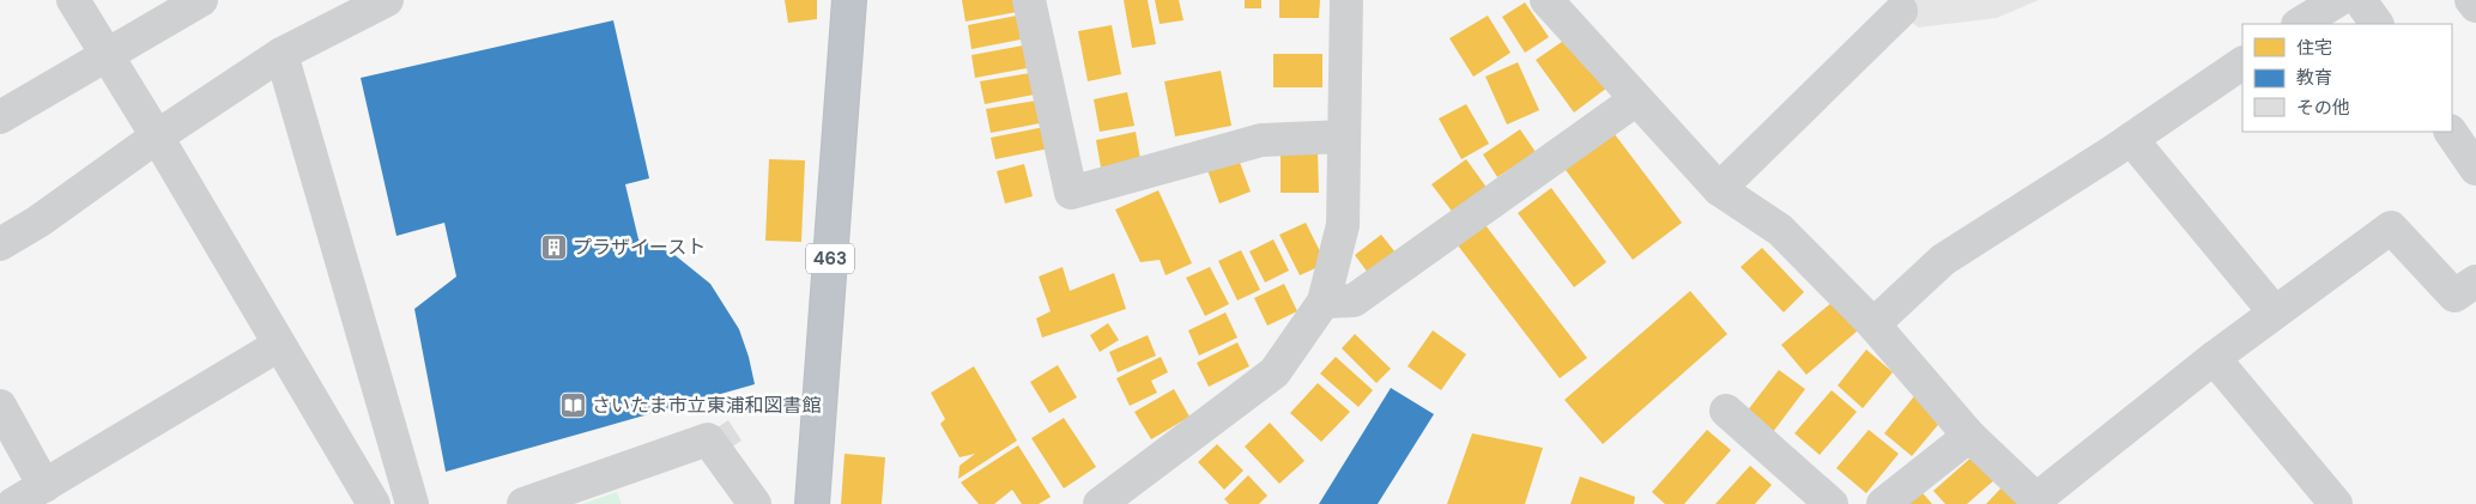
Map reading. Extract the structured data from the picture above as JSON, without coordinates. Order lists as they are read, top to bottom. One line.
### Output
{"streets":{"highway":["463"]},"places":{"building":["プラザイースト"],"library":["さいたま市立東浦和図書館"]},"legend":["住宅","教育","その他"]}
